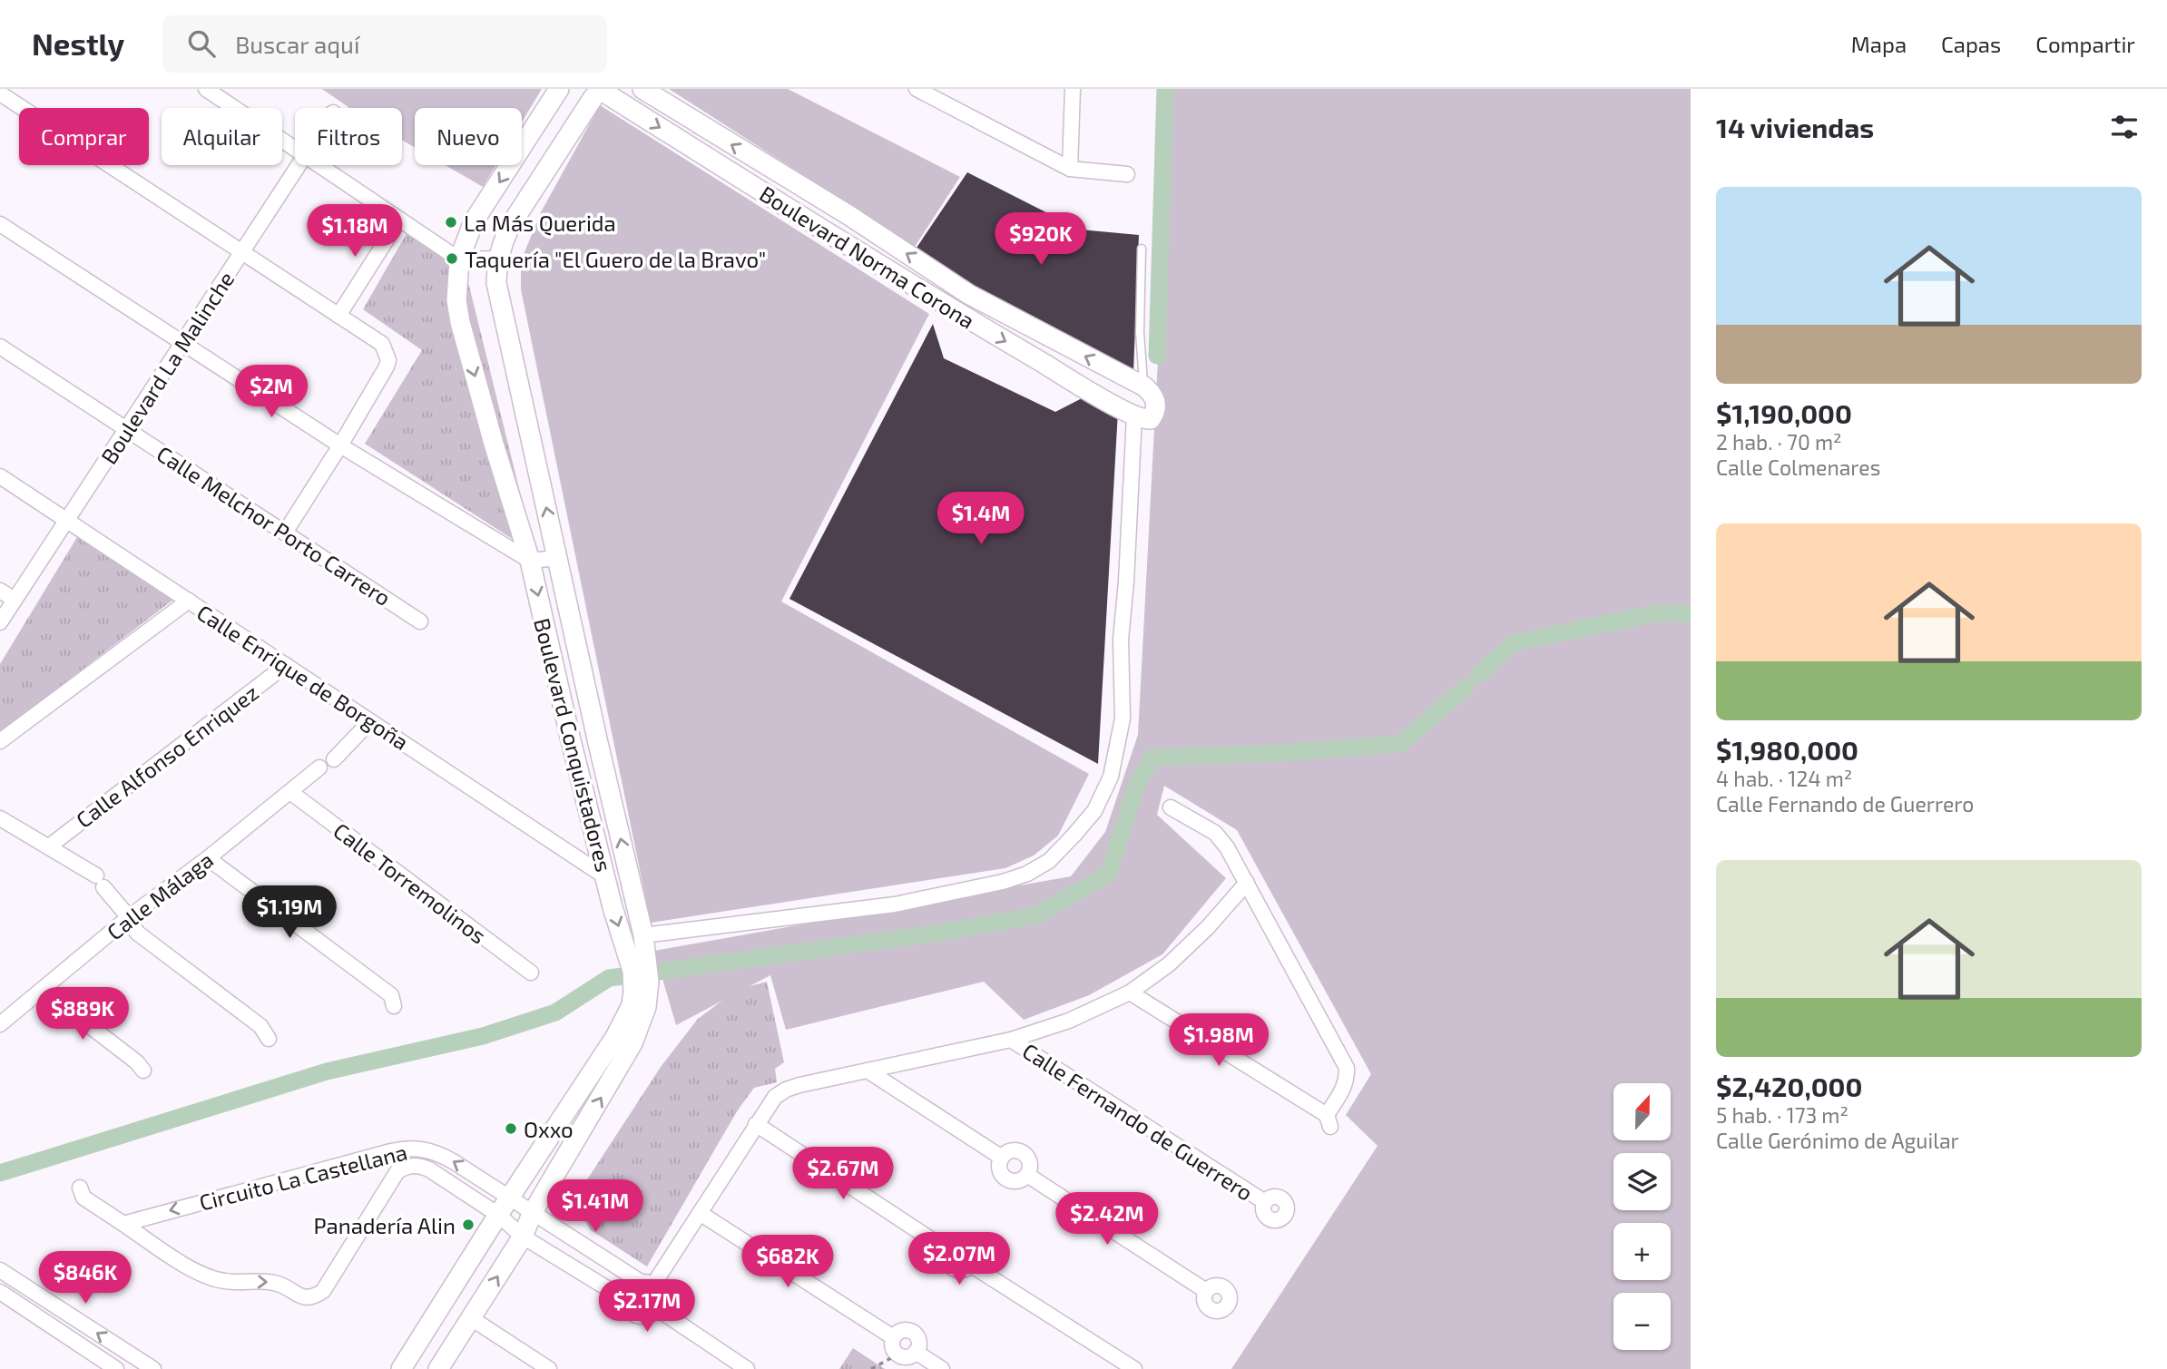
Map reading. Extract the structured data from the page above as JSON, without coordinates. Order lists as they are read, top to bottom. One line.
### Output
{"streets":{"street":["Boulevard Norma Corona","Boulevard La Malinche","Calle Melchor Porto Carrero","Calle Enrique de Borgoña","Boulevard Conquistadores","Calle Alfonso Enriquez","Calle Torremolinos","Calle Málaga","Calle Fernando de Guerrero","Circuito La Castellana"]},"crossings":[["Boulevard Norma Corona","Boulevard Conquistadores"],["Boulevard La Malinche","Calle Melchor Porto Carrero"],["Boulevard La Malinche","Calle Enrique de Borgoña"],["Calle Enrique de Borgoña","Boulevard Conquistadores"],["Calle Enrique de Borgoña","Calle Alfonso Enriquez"],["Boulevard Conquistadores","Circuito La Castellana"],["Calle Torremolinos","Calle Málaga"]],"places":["La Más Querida","Taquería \"El Guero de la Bravo\"","Oxxo","Panadería Alin"],"north":"top","page":{"header":"Nestly","search":"Buscar aquí","nav":["Mapa","Capas","Compartir"],"heading":"14 viviendas","chip":["Comprar","Alquilar","Filtros","Nuevo"],"list":[{"name":"$1,190,000","note":"2 hab. · 70 m² · Calle Colmenares"},{"name":"$1,980,000","note":"4 hab. · 124 m² · Calle Fernando de Guerrero"},{"name":"$2,420,000","note":"5 hab. · 173 m² · Calle Gerónimo de Aguilar"}],"price":["$1.18M","$920K","$2M","$1.4M","$1.19M","$889K","$1.98M","$2.67M","$1.41M","$2.42M","$2.07M","$682K","$846K","$2.17M"],"map_buttons":["+","−"]}}
